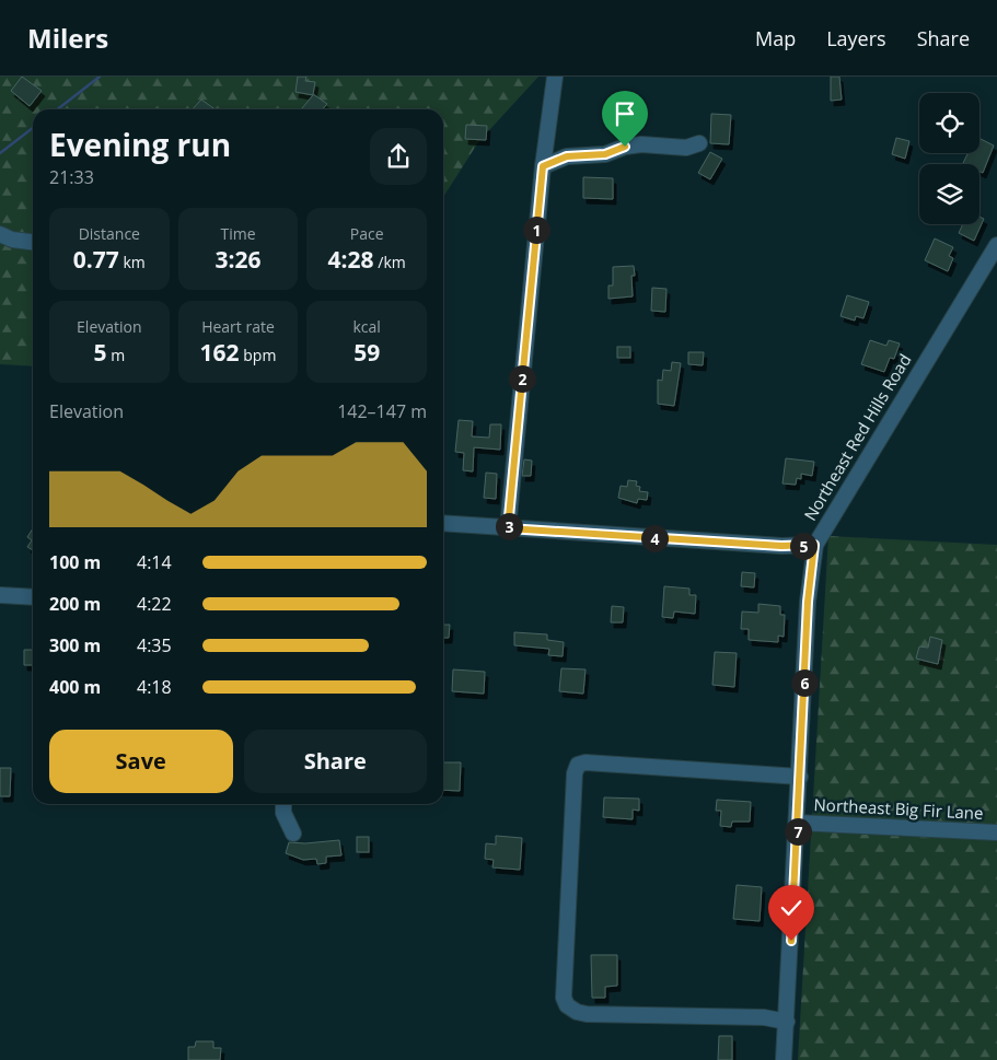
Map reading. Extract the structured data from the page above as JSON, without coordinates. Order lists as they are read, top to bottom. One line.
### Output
{"streets":{"street":["Northeast Red Hills Road","Northeast Big Fir Lane"]},"crossings":[["Northeast Red Hills Road","Northeast Big Fir Lane"]],"page":{"header":"Milers","nav":["Map","Layers","Share"],"heading":["Evening run","21:33"],"stats":[["Distance","0.77 km"],["Time","3:26"],["Pace","4:28 /km"],["Elevation","5 m"],["Heart rate","162 bpm"],["kcal","59"]],"pins":["1","2","3","4","5","6","7"],"chart":["Elevation","142–147 m"],"list":[{"name":"100 m","note":"4:14"},{"name":"200 m","note":"4:22"},{"name":"300 m","note":"4:35"},{"name":"400 m","note":"4:18"}],"buttons":["Save","Share"]}}
